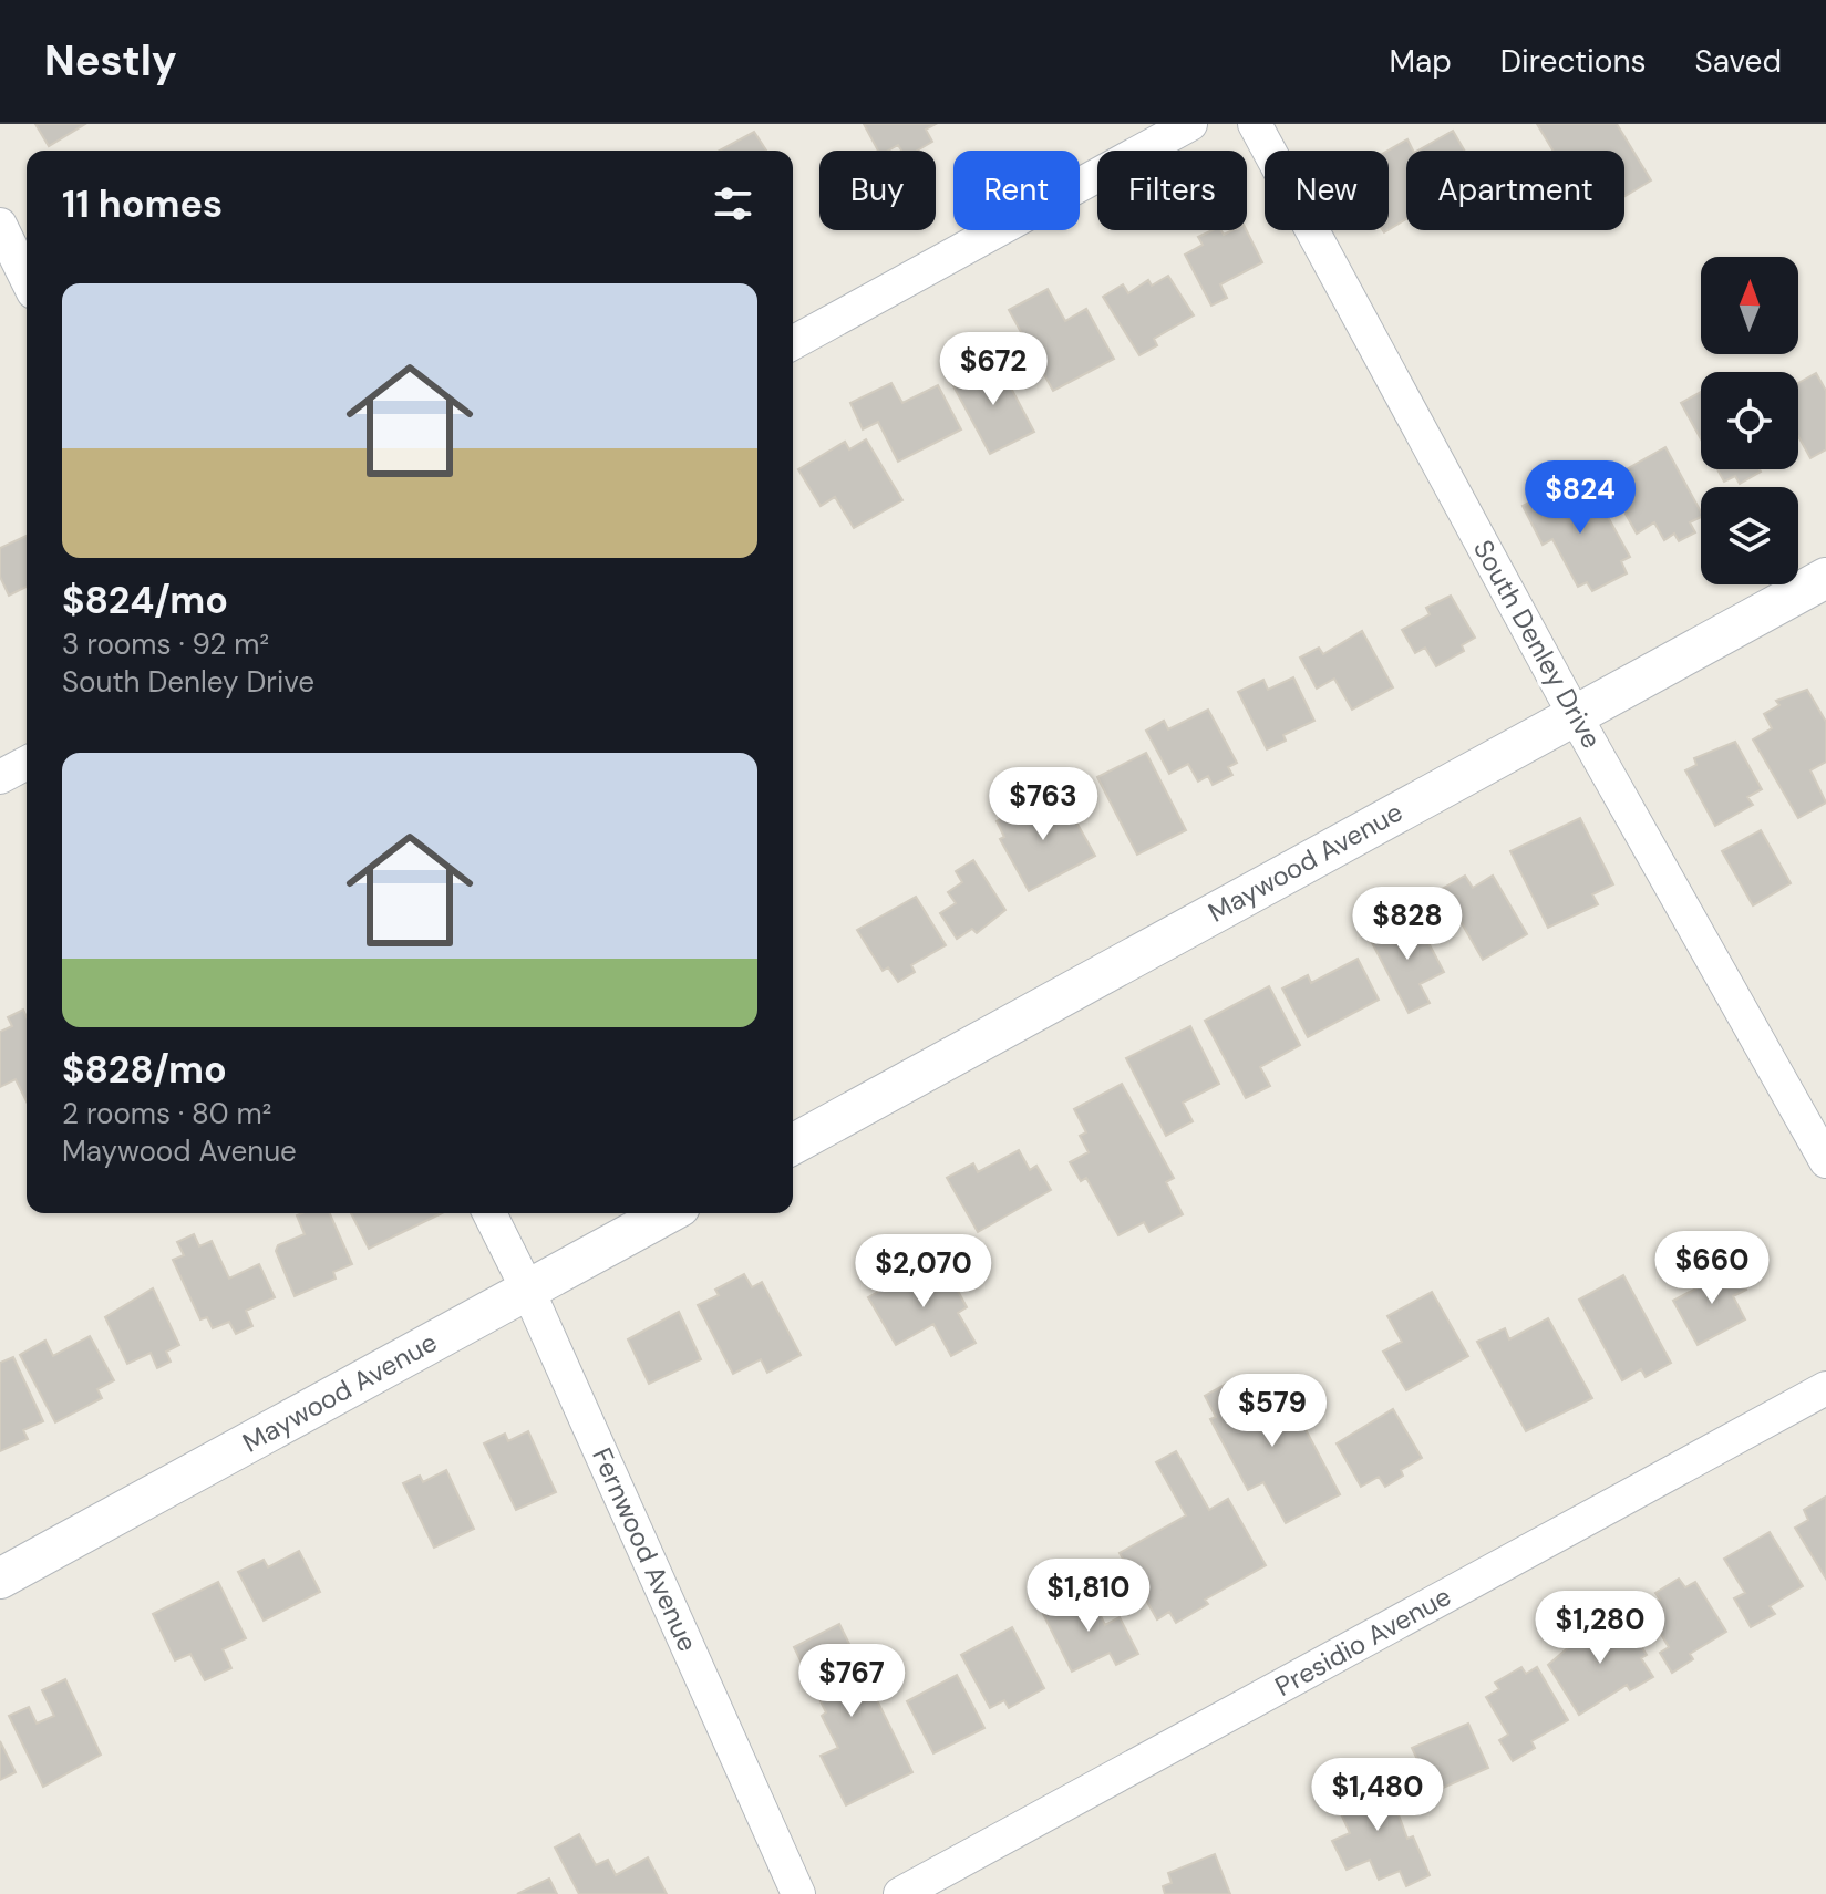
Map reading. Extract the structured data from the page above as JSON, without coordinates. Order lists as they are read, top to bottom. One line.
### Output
{"streets":{"street":["South Denley Drive","Maywood Avenue","Fernwood Avenue","Presidio Avenue"]},"crossings":[["South Denley Drive","Maywood Avenue"],["Maywood Avenue","Fernwood Avenue"]],"north":"top","page":{"header":"Nestly","nav":["Map","Directions","Saved"],"chip":["Buy","Rent","Filters","New","Apartment"],"heading":"11 homes","list":[{"name":"$824/mo","note":"3 rooms · 92 m² · South Denley Drive"},{"name":"$828/mo","note":"2 rooms · 80 m² · Maywood Avenue"}],"price":["$672","$824","$763","$828","$660","$2,070","$579","$1,810","$1,280","$767","$1,480"]}}
